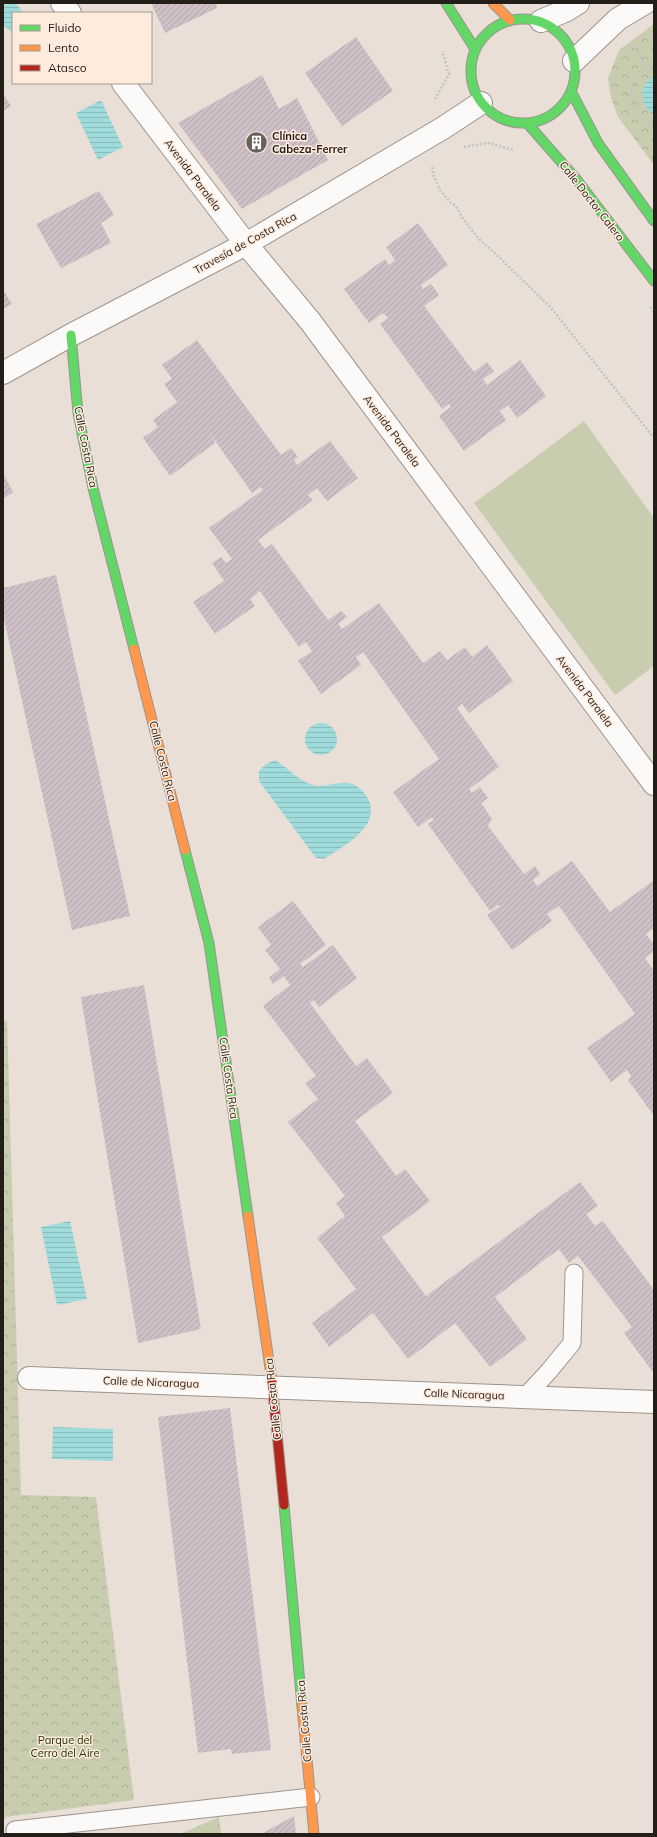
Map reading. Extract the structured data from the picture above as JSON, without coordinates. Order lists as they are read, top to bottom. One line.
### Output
{"streets":{"street":["Avenida Paralela","Calle Doctor Calero","Travesía de Costa Rica","Calle Costa Rica","Calle de Nicaragua","Calle Nicaragua"]},"crossings":[["Avenida Paralela","Travesía de Costa Rica"],["Calle Doctor Calero","Travesía de Costa Rica"],["Travesía de Costa Rica","Calle Costa Rica"],["Calle Costa Rica","Calle de Nicaragua"],["Calle Costa Rica","Calle Nicaragua"],["Calle de Nicaragua","Calle Nicaragua"]],"parks":["Parque del Cerro del Aire"],"places":{"building":["Clínica Cabeza-Ferrer"]},"legend":["Fluido","Lento","Atasco"]}
